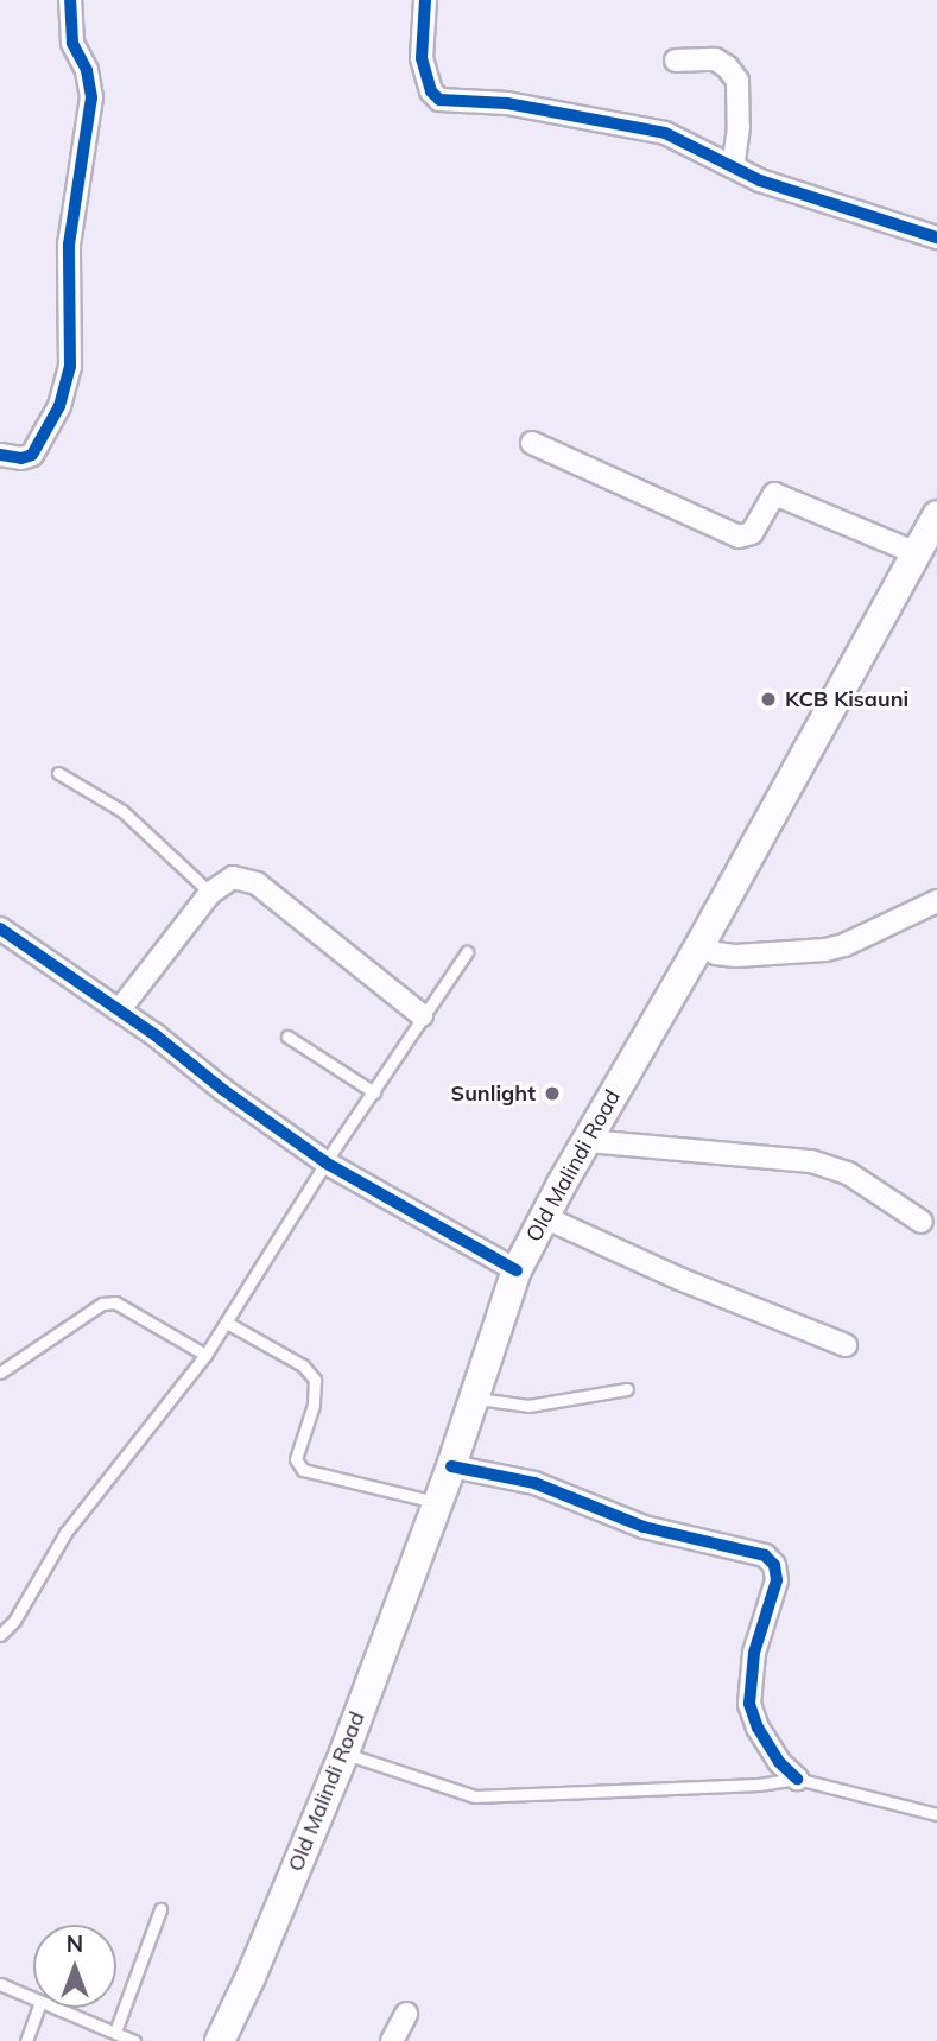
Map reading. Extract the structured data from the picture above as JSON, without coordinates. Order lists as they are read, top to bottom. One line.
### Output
{"streets":{"main road":["Old Malindi Road"]},"places":["KCB Kisauni","Sunlight"],"north":"top"}
